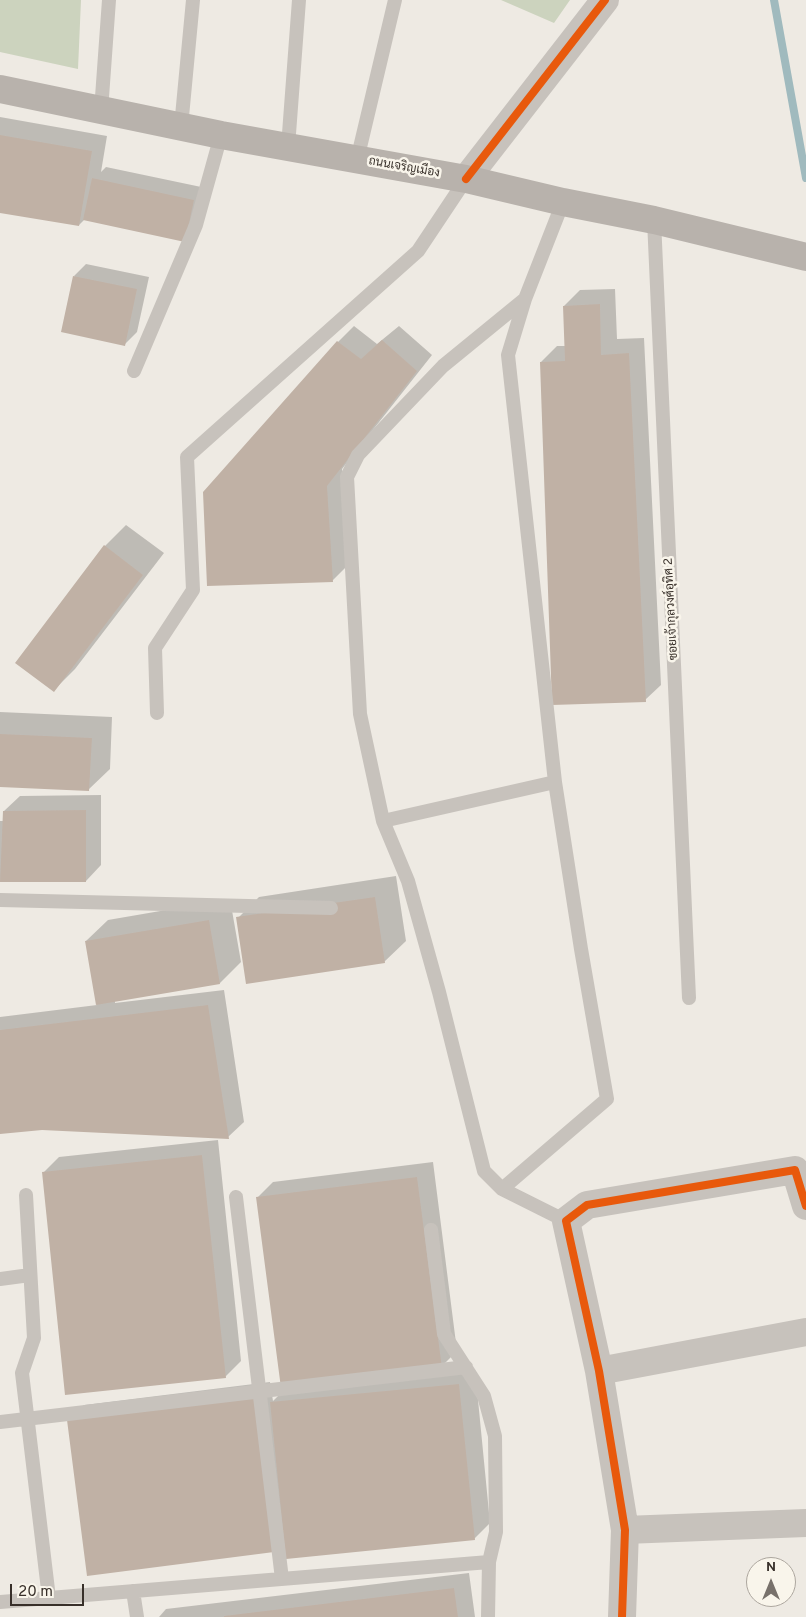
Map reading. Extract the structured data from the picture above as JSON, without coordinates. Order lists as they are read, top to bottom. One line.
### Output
{"streets":{"main road":["ถนนเจริญเมือง"],"lane":["ซอยเจ้ากุลวงศ์อุทิศ 2"]},"crossings":[["ถนนเจริญเมือง","ซอยเจ้ากุลวงศ์อุทิศ 2"]],"scale_bar":"20 m","north":"top"}
